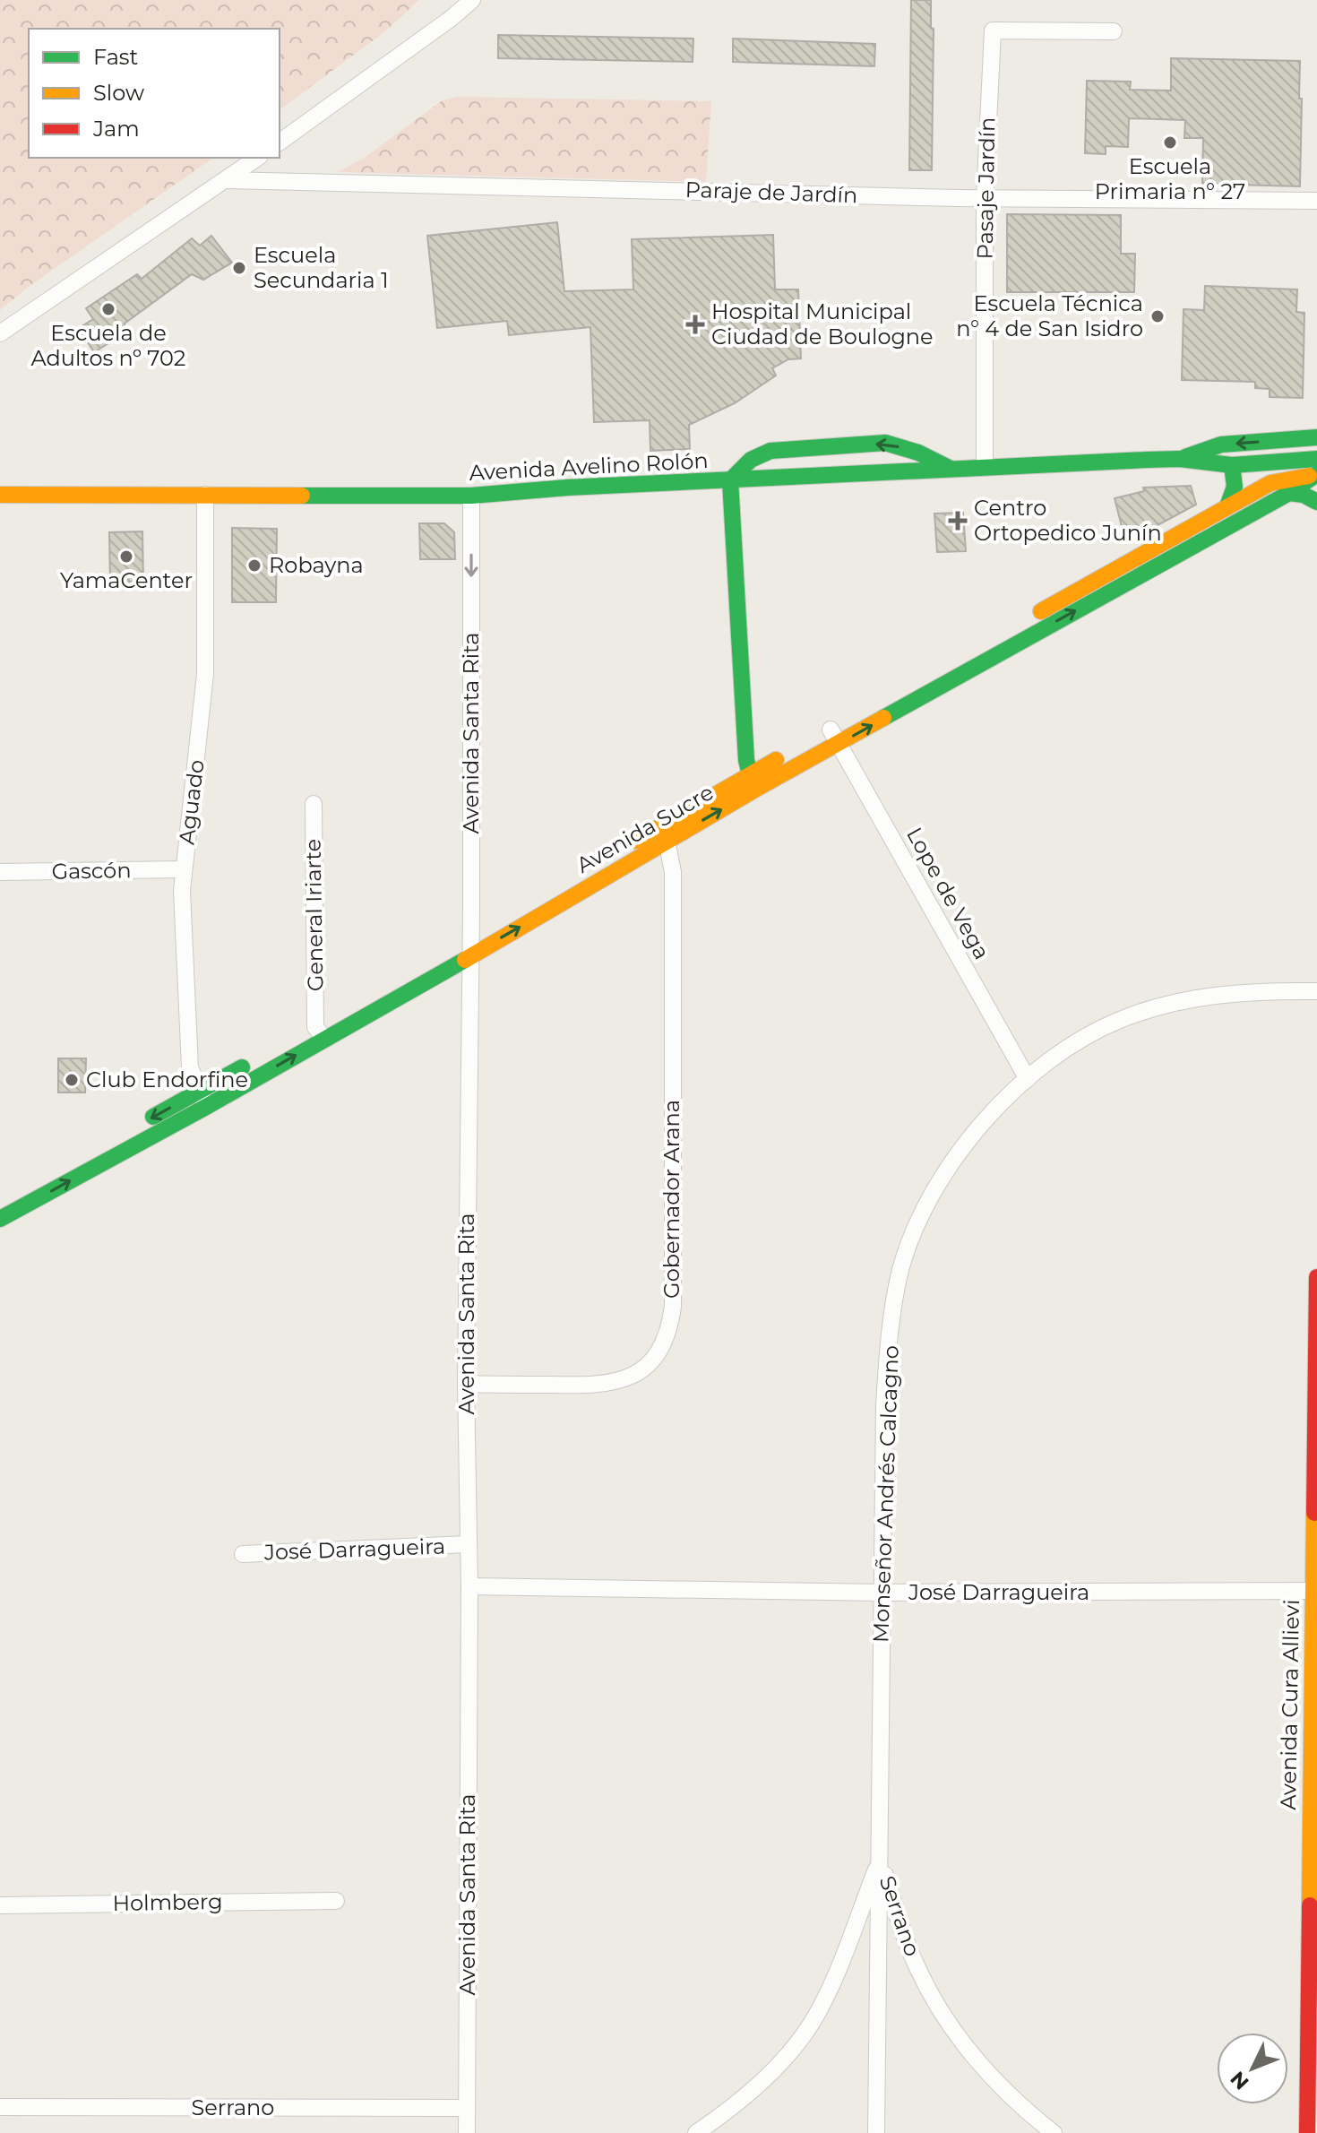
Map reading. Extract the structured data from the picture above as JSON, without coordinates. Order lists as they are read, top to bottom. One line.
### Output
{"streets":{"main road":["Avenida Avelino Rolón","Avenida Sucre","Avenida Cura Allievi"],"street":["Pasaje Jardín","Paraje de Jardín","Avenida Santa Rita","Aguado","Gascón","Lope de Vega","General Iriarte","Gobernador Arana","Monseñor Andrés Calcagno","José Darragueira","Holmberg","Serrano"]},"crossings":[["Pasaje Jardín","Paraje de Jardín"],["Pasaje Jardín","Avenida Avelino Rolón"],["Avenida Avelino Rolón","Avenida Santa Rita"],["Avenida Avelino Rolón","Aguado"],["Avenida Santa Rita","Avenida Sucre"],["Avenida Santa Rita","Gobernador Arana"],["Avenida Santa Rita","José Darragueira"],["Avenida Santa Rita","Serrano"],["Aguado","Avenida Sucre"],["Aguado","Gascón"],["Avenida Sucre","Lope de Vega"],["Avenida Sucre","General Iriarte"],["Avenida Sucre","Gobernador Arana"],["Lope de Vega","Monseñor Andrés Calcagno"],["Monseñor Andrés Calcagno","José Darragueira"],["Monseñor Andrés Calcagno","Serrano"],["José Darragueira","Avenida Cura Allievi"]],"places":{"other":["Escuela Primaria n° 27","Escuela Secundaria 1","Escuela de Adultos nº 702","Escuela Técnica n° 4 de San Isidro","YamaCenter","Robayna","Club Endorfine"],"health":["Hospital Municipal Ciudad de Boulogne","Centro Ortopedico Junín"]},"legend":["Fast","Slow","Jam"],"north":"bottom left"}
